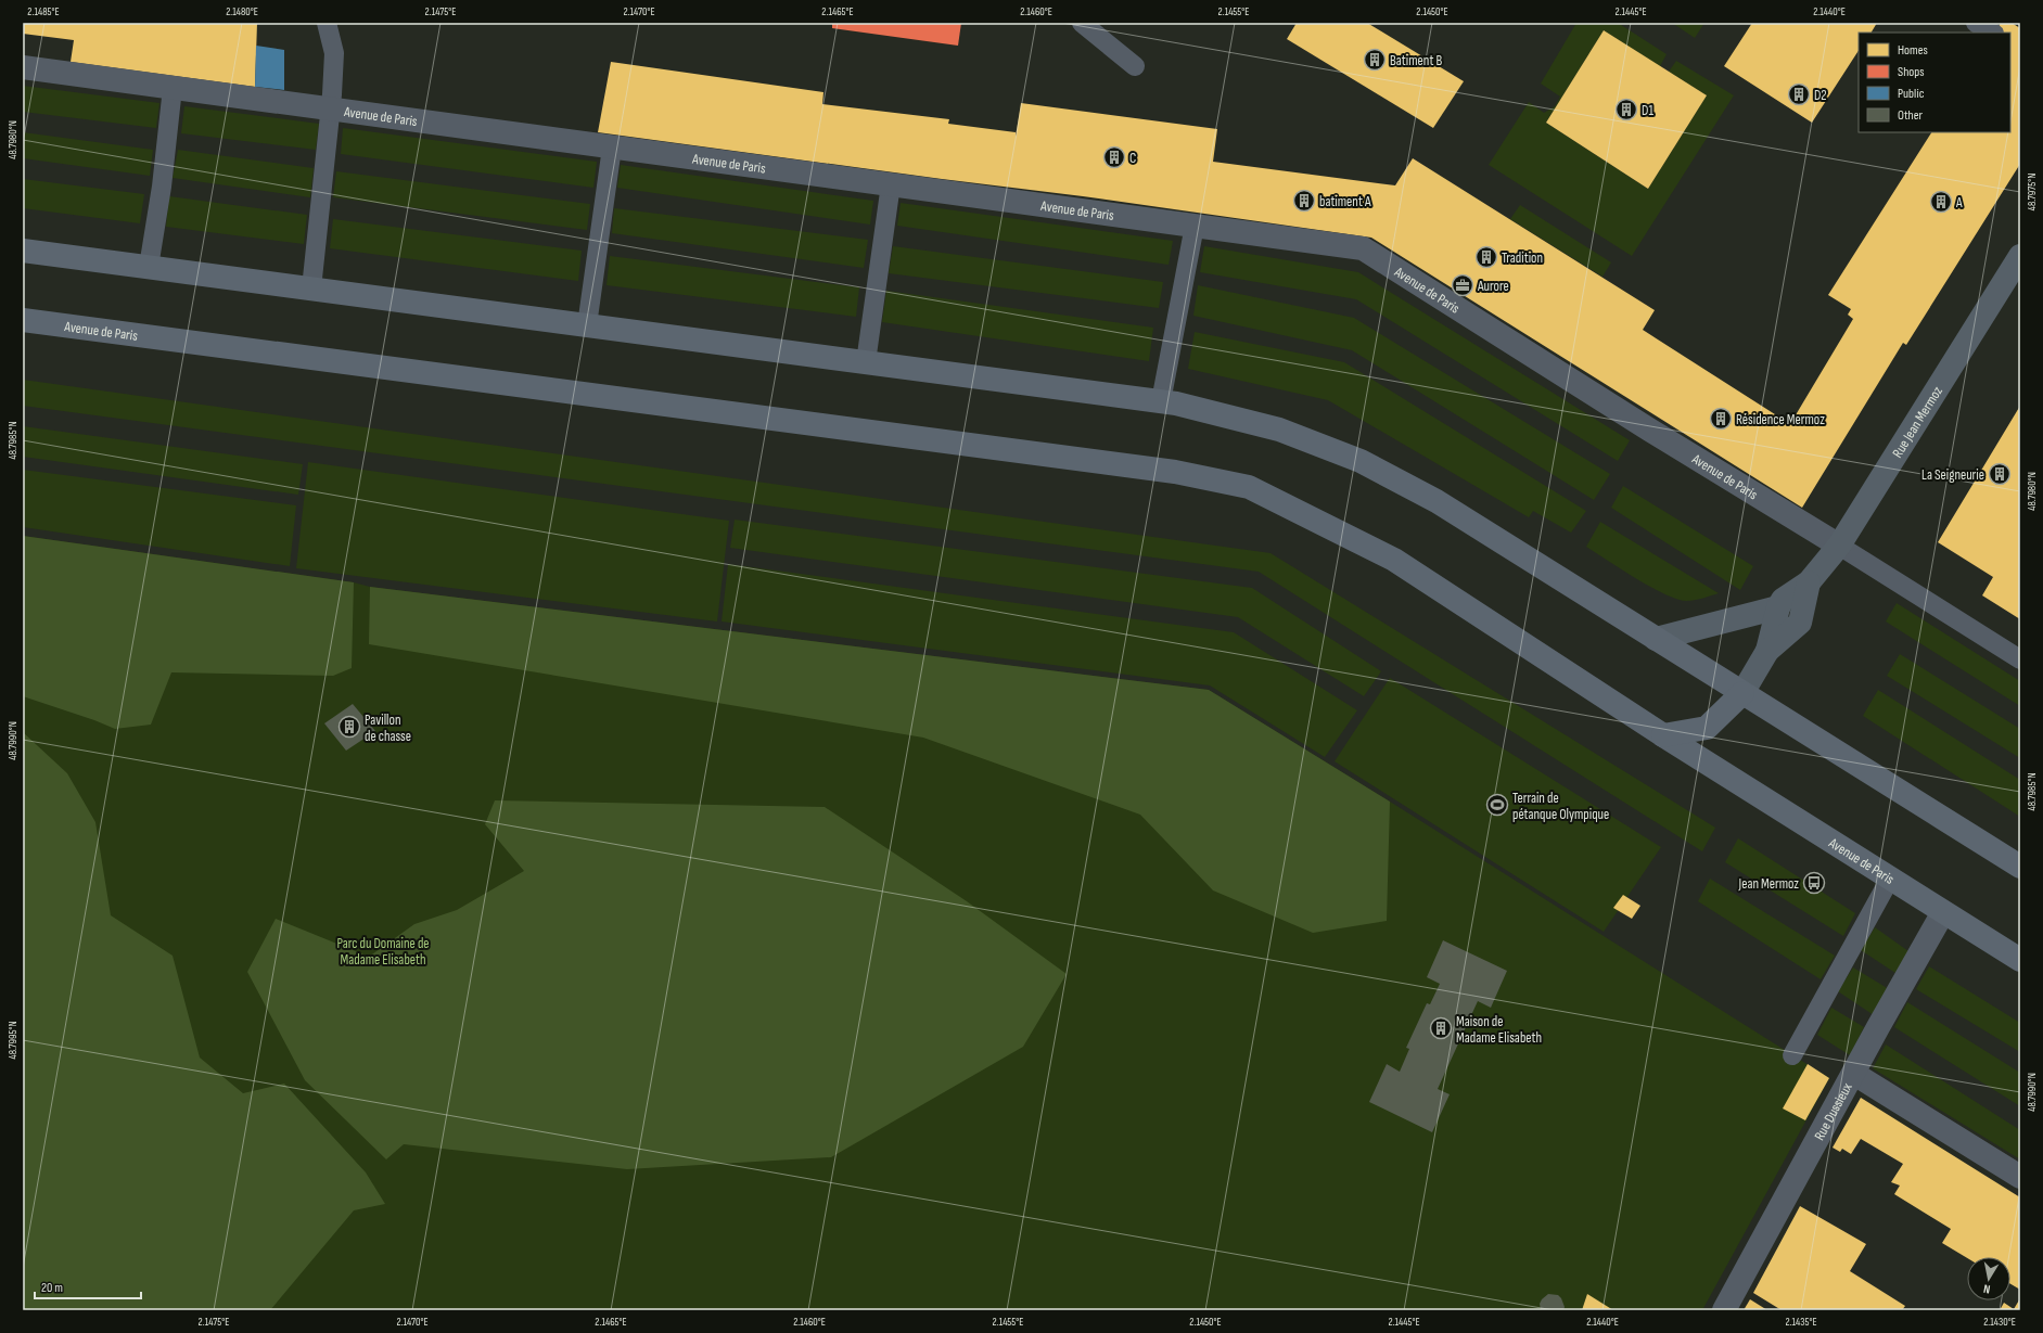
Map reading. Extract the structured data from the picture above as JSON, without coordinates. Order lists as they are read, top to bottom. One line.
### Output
{"streets":{"main road":["Avenue de Paris"],"street":["Rue Jean Mermoz","Rue Dussieux"]},"crossings":[["Avenue de Paris","Rue Jean Mermoz"],["Avenue de Paris","Rue Dussieux"]],"parks":["Parc du Domaine de Madame Elisabeth"],"places":{"building":["Batiment B","D2","D1","C","batiment A","A","Tradition","Résidence Mermoz","La Seigneurie","Pavillon de chasse","Maison de Madame Elisabeth"],"office":["Aurore"],"sports":["Terrain de pétanque Olympique"],"bus stop":["Jean Mermoz"]},"legend":["Homes","Shops","Public","Other"],"scale_bar":"20 m","north":"bottom","coordinates":["2.1485°E","2.1480°E","2.1475°E","2.1470°E","2.1465°E","2.1460°E","2.1455°E","2.1450°E","2.1445°E","2.1440°E","48.7980°N","48.7975°N","48.7985°N","48.7990°N","48.7995°N","2.1435°E","2.1430°E"]}
